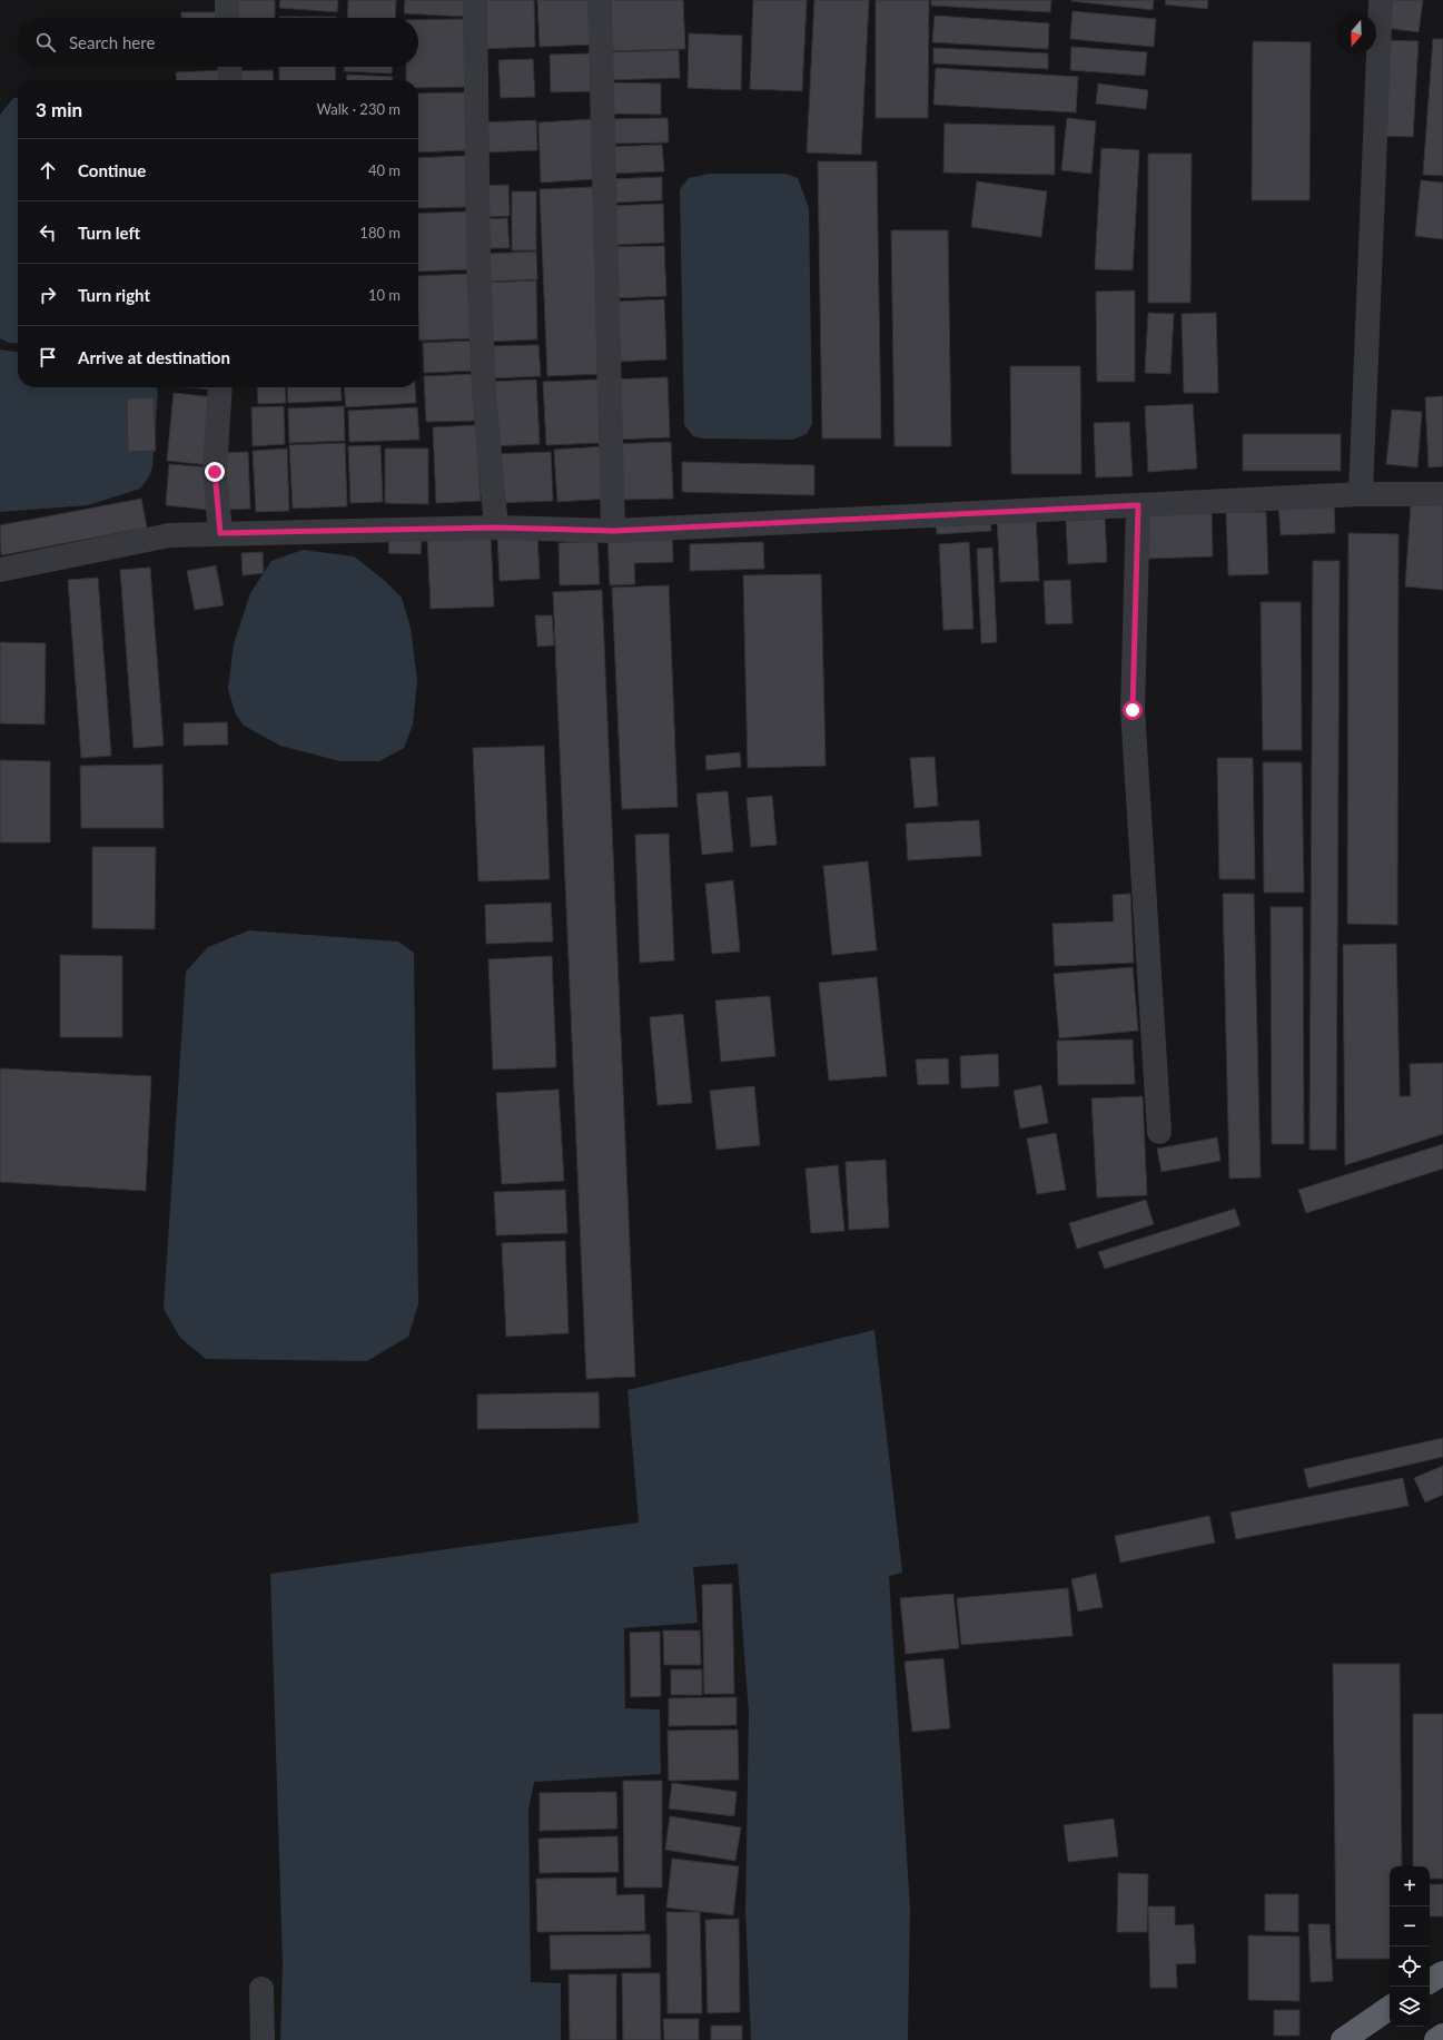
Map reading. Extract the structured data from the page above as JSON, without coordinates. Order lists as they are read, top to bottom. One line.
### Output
{"north":"bottom","page":{"search":"Search here","heading":["3 min","Walk · 230 m"],"list":[["Continue","40 m"],["Turn left","180 m"],["Turn right","10 m"],"Arrive at destination"],"map_buttons":["+","−"]}}
